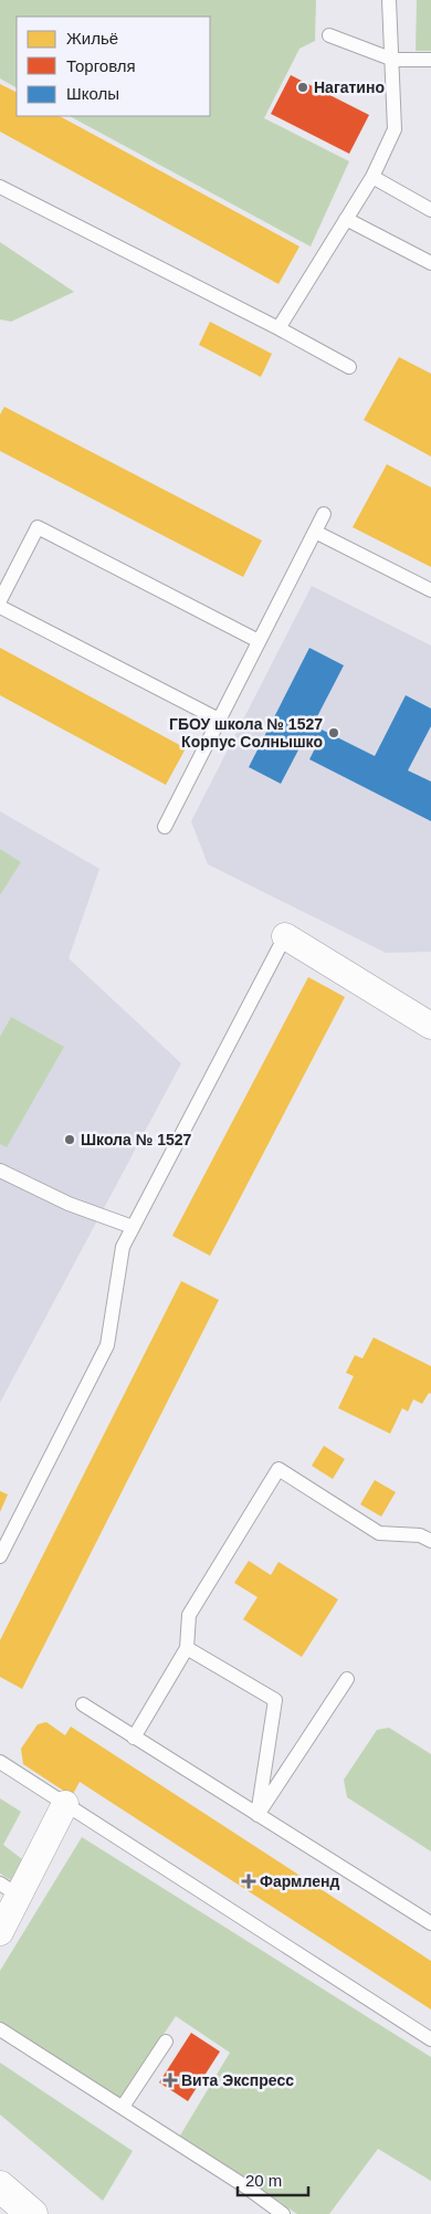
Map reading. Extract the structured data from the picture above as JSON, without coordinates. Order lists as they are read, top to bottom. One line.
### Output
{"places":{"other":["Нагатино","ГБОУ школа № 1527 Корпус Солнышко","Школа № 1527"],"health":["Фармленд","Вита Экспресс"]},"legend":["Жильё","Торговля","Школы"],"scale_bar":"20 m"}
